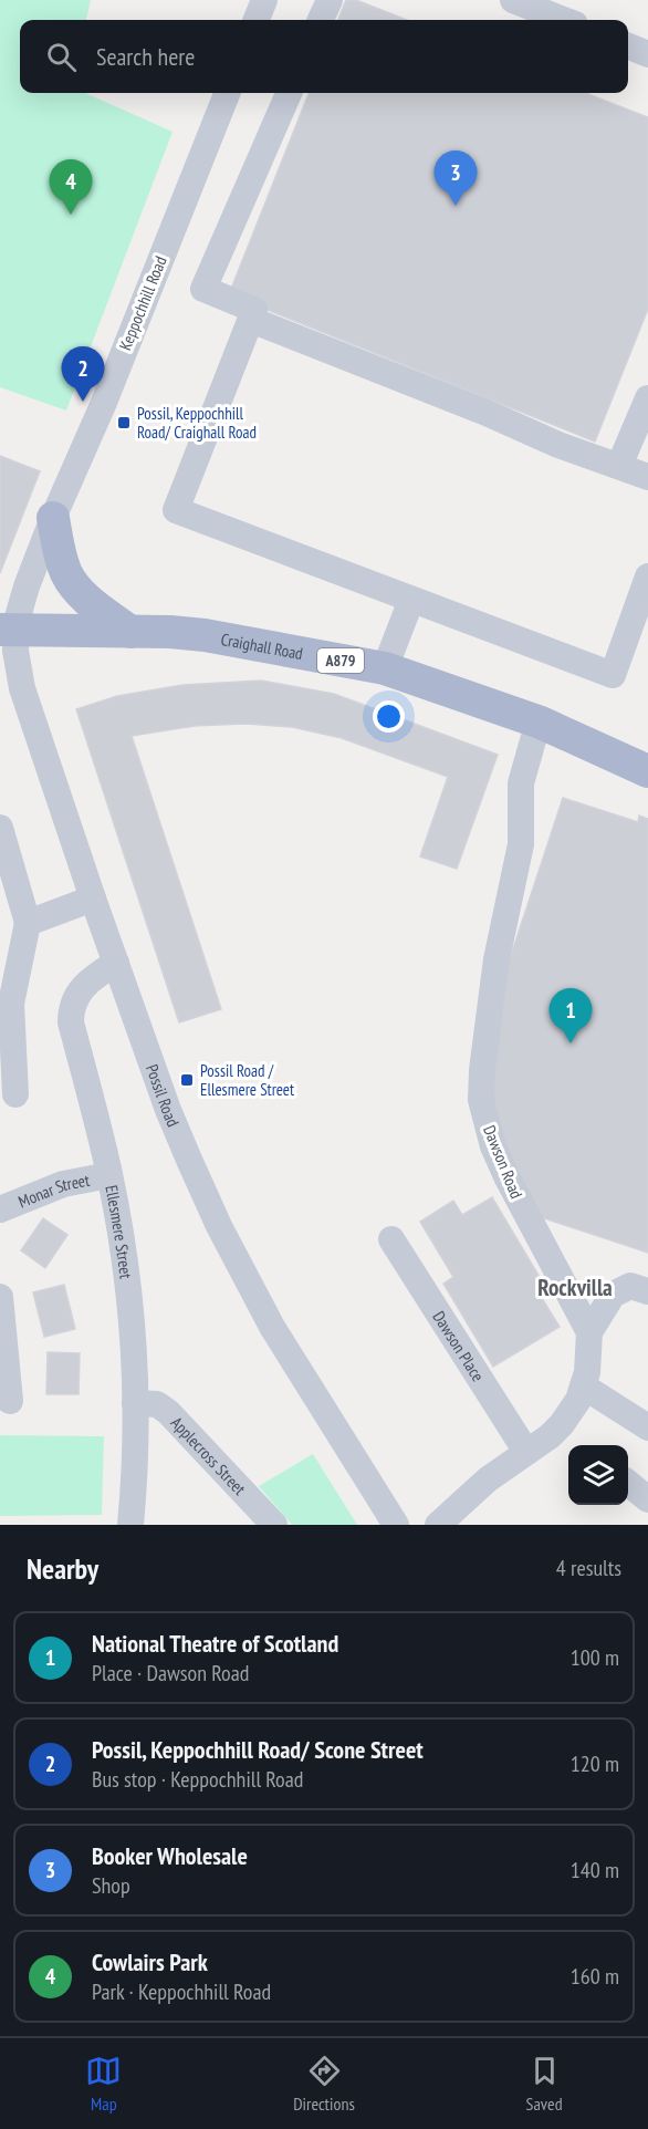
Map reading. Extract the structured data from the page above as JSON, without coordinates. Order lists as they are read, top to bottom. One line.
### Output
{"streets":{"main road":["Craighall Road","A879"],"street":["Keppochhill Road","Possil Road","Dawson Road","Monar Street","Ellesmere Street","Dawson Place","Applecross Street"]},"crossings":[["Keppochhill Road","Craighall Road"],["Keppochhill Road","Possil Road"],["Craighall Road","Possil Road"],["Craighall Road","Dawson Road"],["Possil Road","Ellesmere Street"],["Monar Street","Ellesmere Street"],["Ellesmere Street","Applecross Street"]],"districts":["Rockvilla"],"places":{"transit":["Possil, Keppochhill Road/ Craighall Road","Possil Road / Ellesmere Street"]},"page":{"search":"Search here","pins":["3","4","2","1"],"heading":["Nearby","4 results"],"list":[{"mark":"1","name":"National Theatre of Scotland","note":"Place · Dawson Road","value":"100 m"},{"mark":"2","name":"Possil, Keppochhill Road/ Scone Street","note":"Bus stop · Keppochhill Road","value":"120 m"},{"mark":"3","name":"Booker Wholesale","note":"Shop","value":"140 m"},{"mark":"4","name":"Cowlairs Park","note":"Park · Keppochhill Road","value":"160 m"}],"nav":["Map","Directions","Saved"]}}
